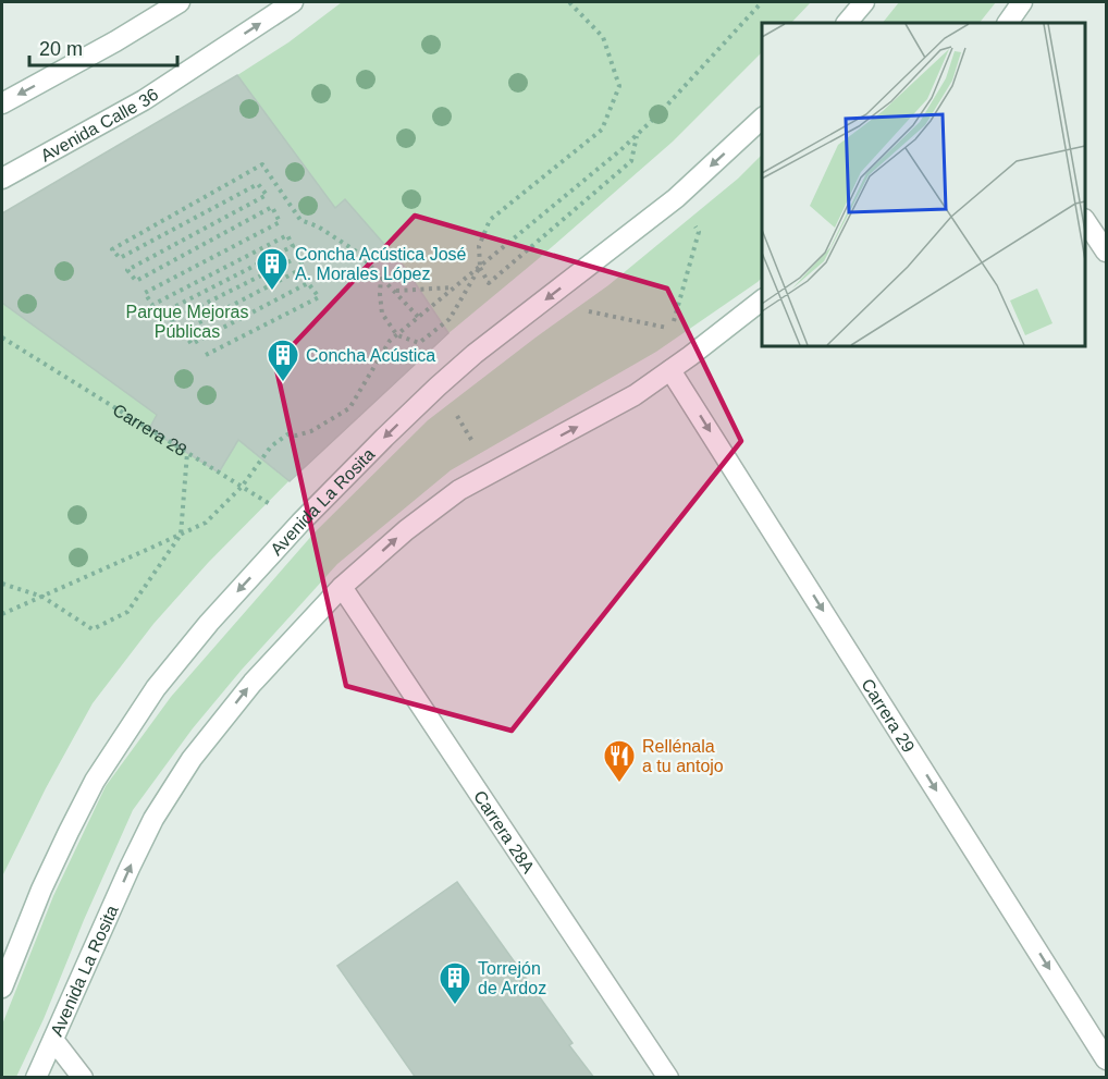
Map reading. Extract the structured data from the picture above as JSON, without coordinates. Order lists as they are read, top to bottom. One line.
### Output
{"streets":{"main road":["Avenida Calle 36","Avenida La Rosita","Carrera 29","Carrera 28A"],"path":["Carrera 28"]},"crossings":[["Carrera 28","Avenida La Rosita"],["Avenida La Rosita","Carrera 29"],["Avenida La Rosita","Carrera 28A"]],"one_way":["Carrera 29"],"parks":["Parque Mejoras Públicas"],"places":{"building":["Concha Acústica José A. Morales López","Concha Acústica","Torrejón de Ardoz"],"restaurant":["Rellénala a tu antojo"]},"scale_bar":"20 m"}
